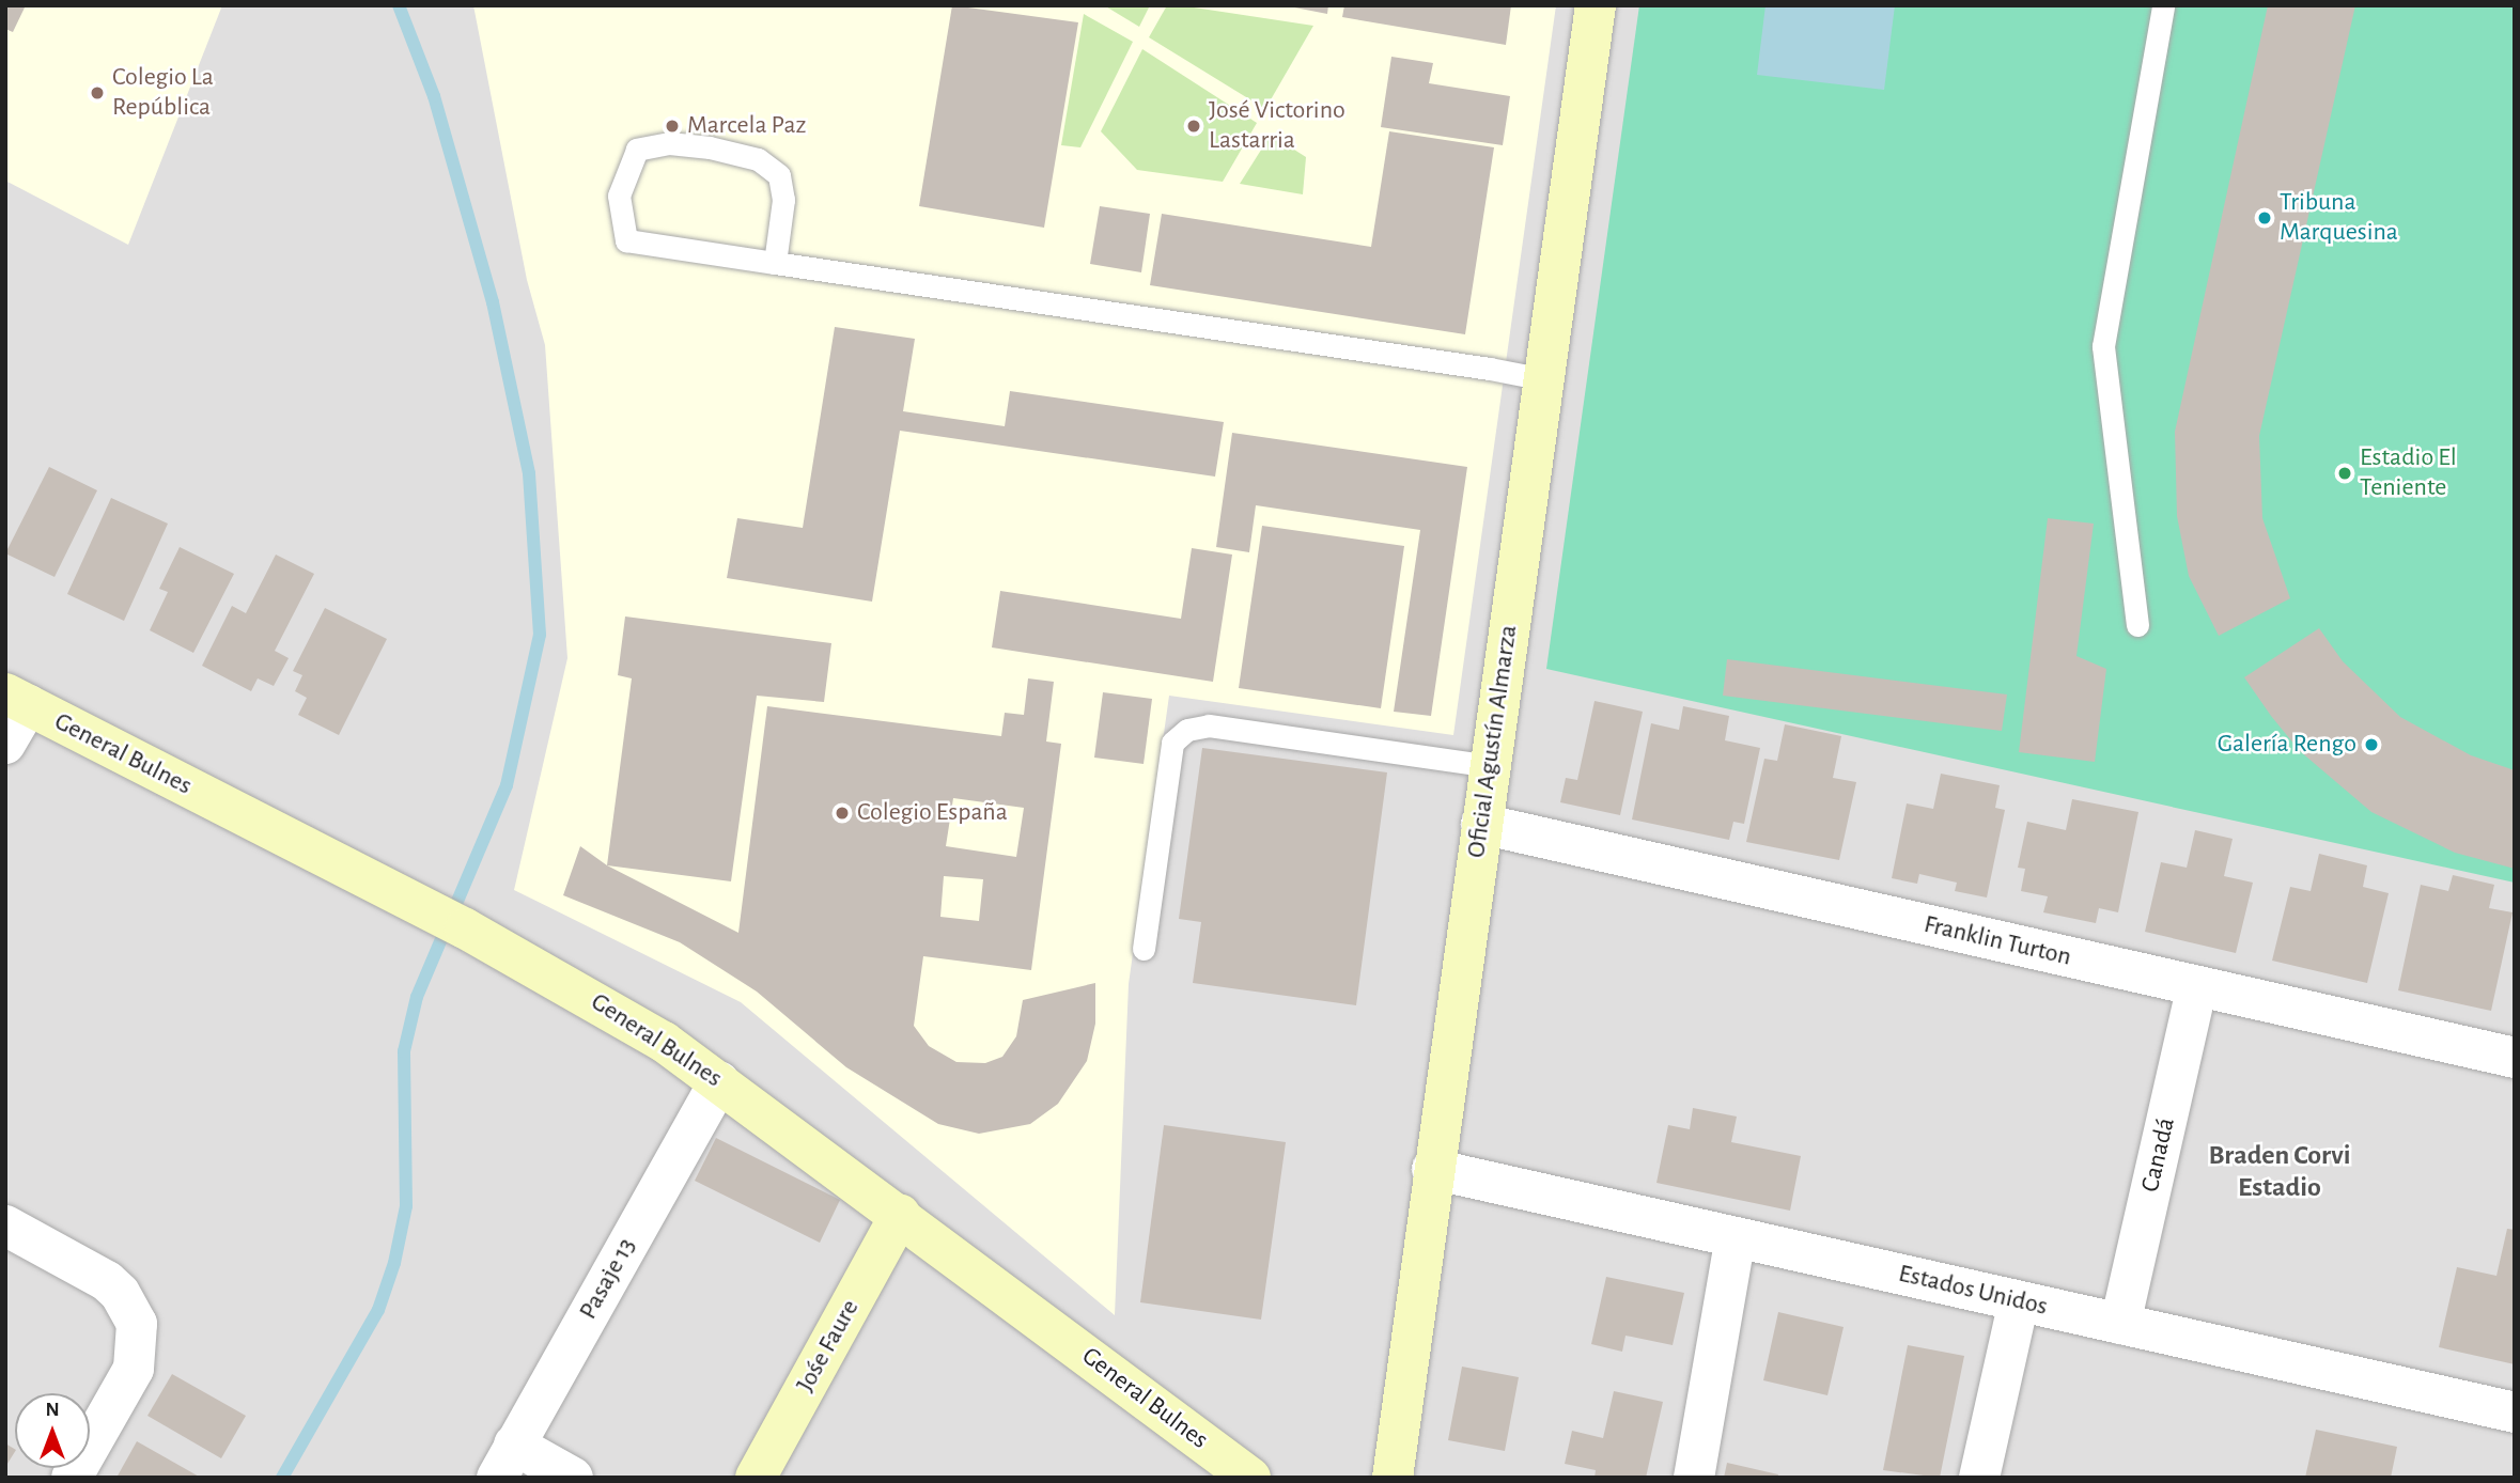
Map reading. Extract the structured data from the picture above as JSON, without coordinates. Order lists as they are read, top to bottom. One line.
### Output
{"streets":{"street":["Oficial Agustín Almarza","General Bulnes","Franklin Turton","Canadá","Pasaje 13","Estados Unidos","Jośe Faure"]},"crossings":[["Oficial Agustín Almarza","Franklin Turton"],["Oficial Agustín Almarza","Estados Unidos"],["General Bulnes","Pasaje 13"],["General Bulnes","Jośe Faure"],["Franklin Turton","Canadá"],["Canadá","Estados Unidos"]],"districts":["Braden Corvi Estadio"],"places":["Colegio La República","Marcela Paz","José Victorino Lastarria","Tribuna Marquesina","Estadio El Teniente","Galería Rengo","Colegio España"],"north":"top"}
